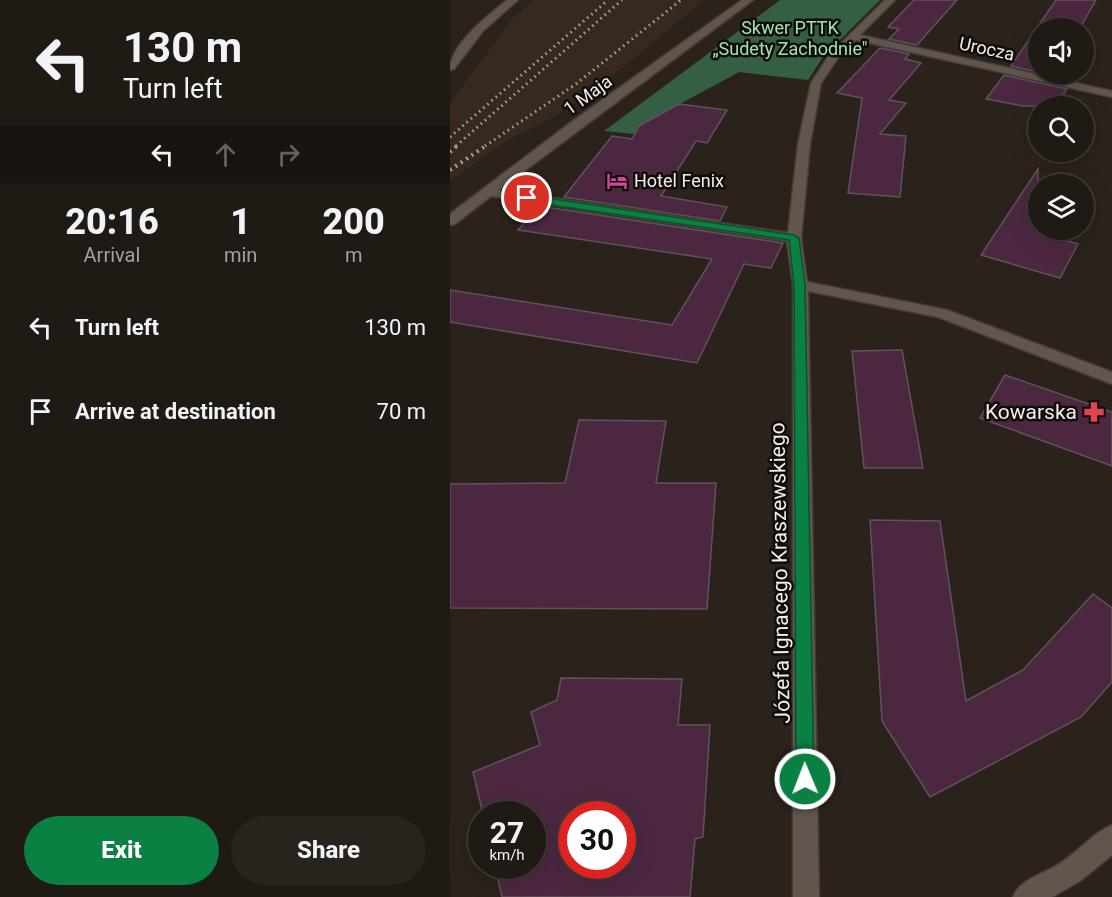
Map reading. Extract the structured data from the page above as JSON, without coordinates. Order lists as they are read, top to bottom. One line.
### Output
{"streets":{"street":["Urocza","1 Maja","Józefa Ignacego Kraszewskiego"]},"crossings":[["Urocza","Józefa Ignacego Kraszewskiego"]],"parks":["Skwer PTTK „Sudety Zachodnie\""],"places":{"hotel":["Hotel Fenix"],"pharmacy":["Kowarska"]},"page":{"turn":["130 m","Turn left"],"eta":["20:16","Arrival","1","min","200","m"],"list":[{"name":"Turn left","value":"130 m"},{"name":"Arrive at destination","value":"70 m"}],"speed":"27 km/h","limit":"30","buttons":["Exit","Share"]}}
